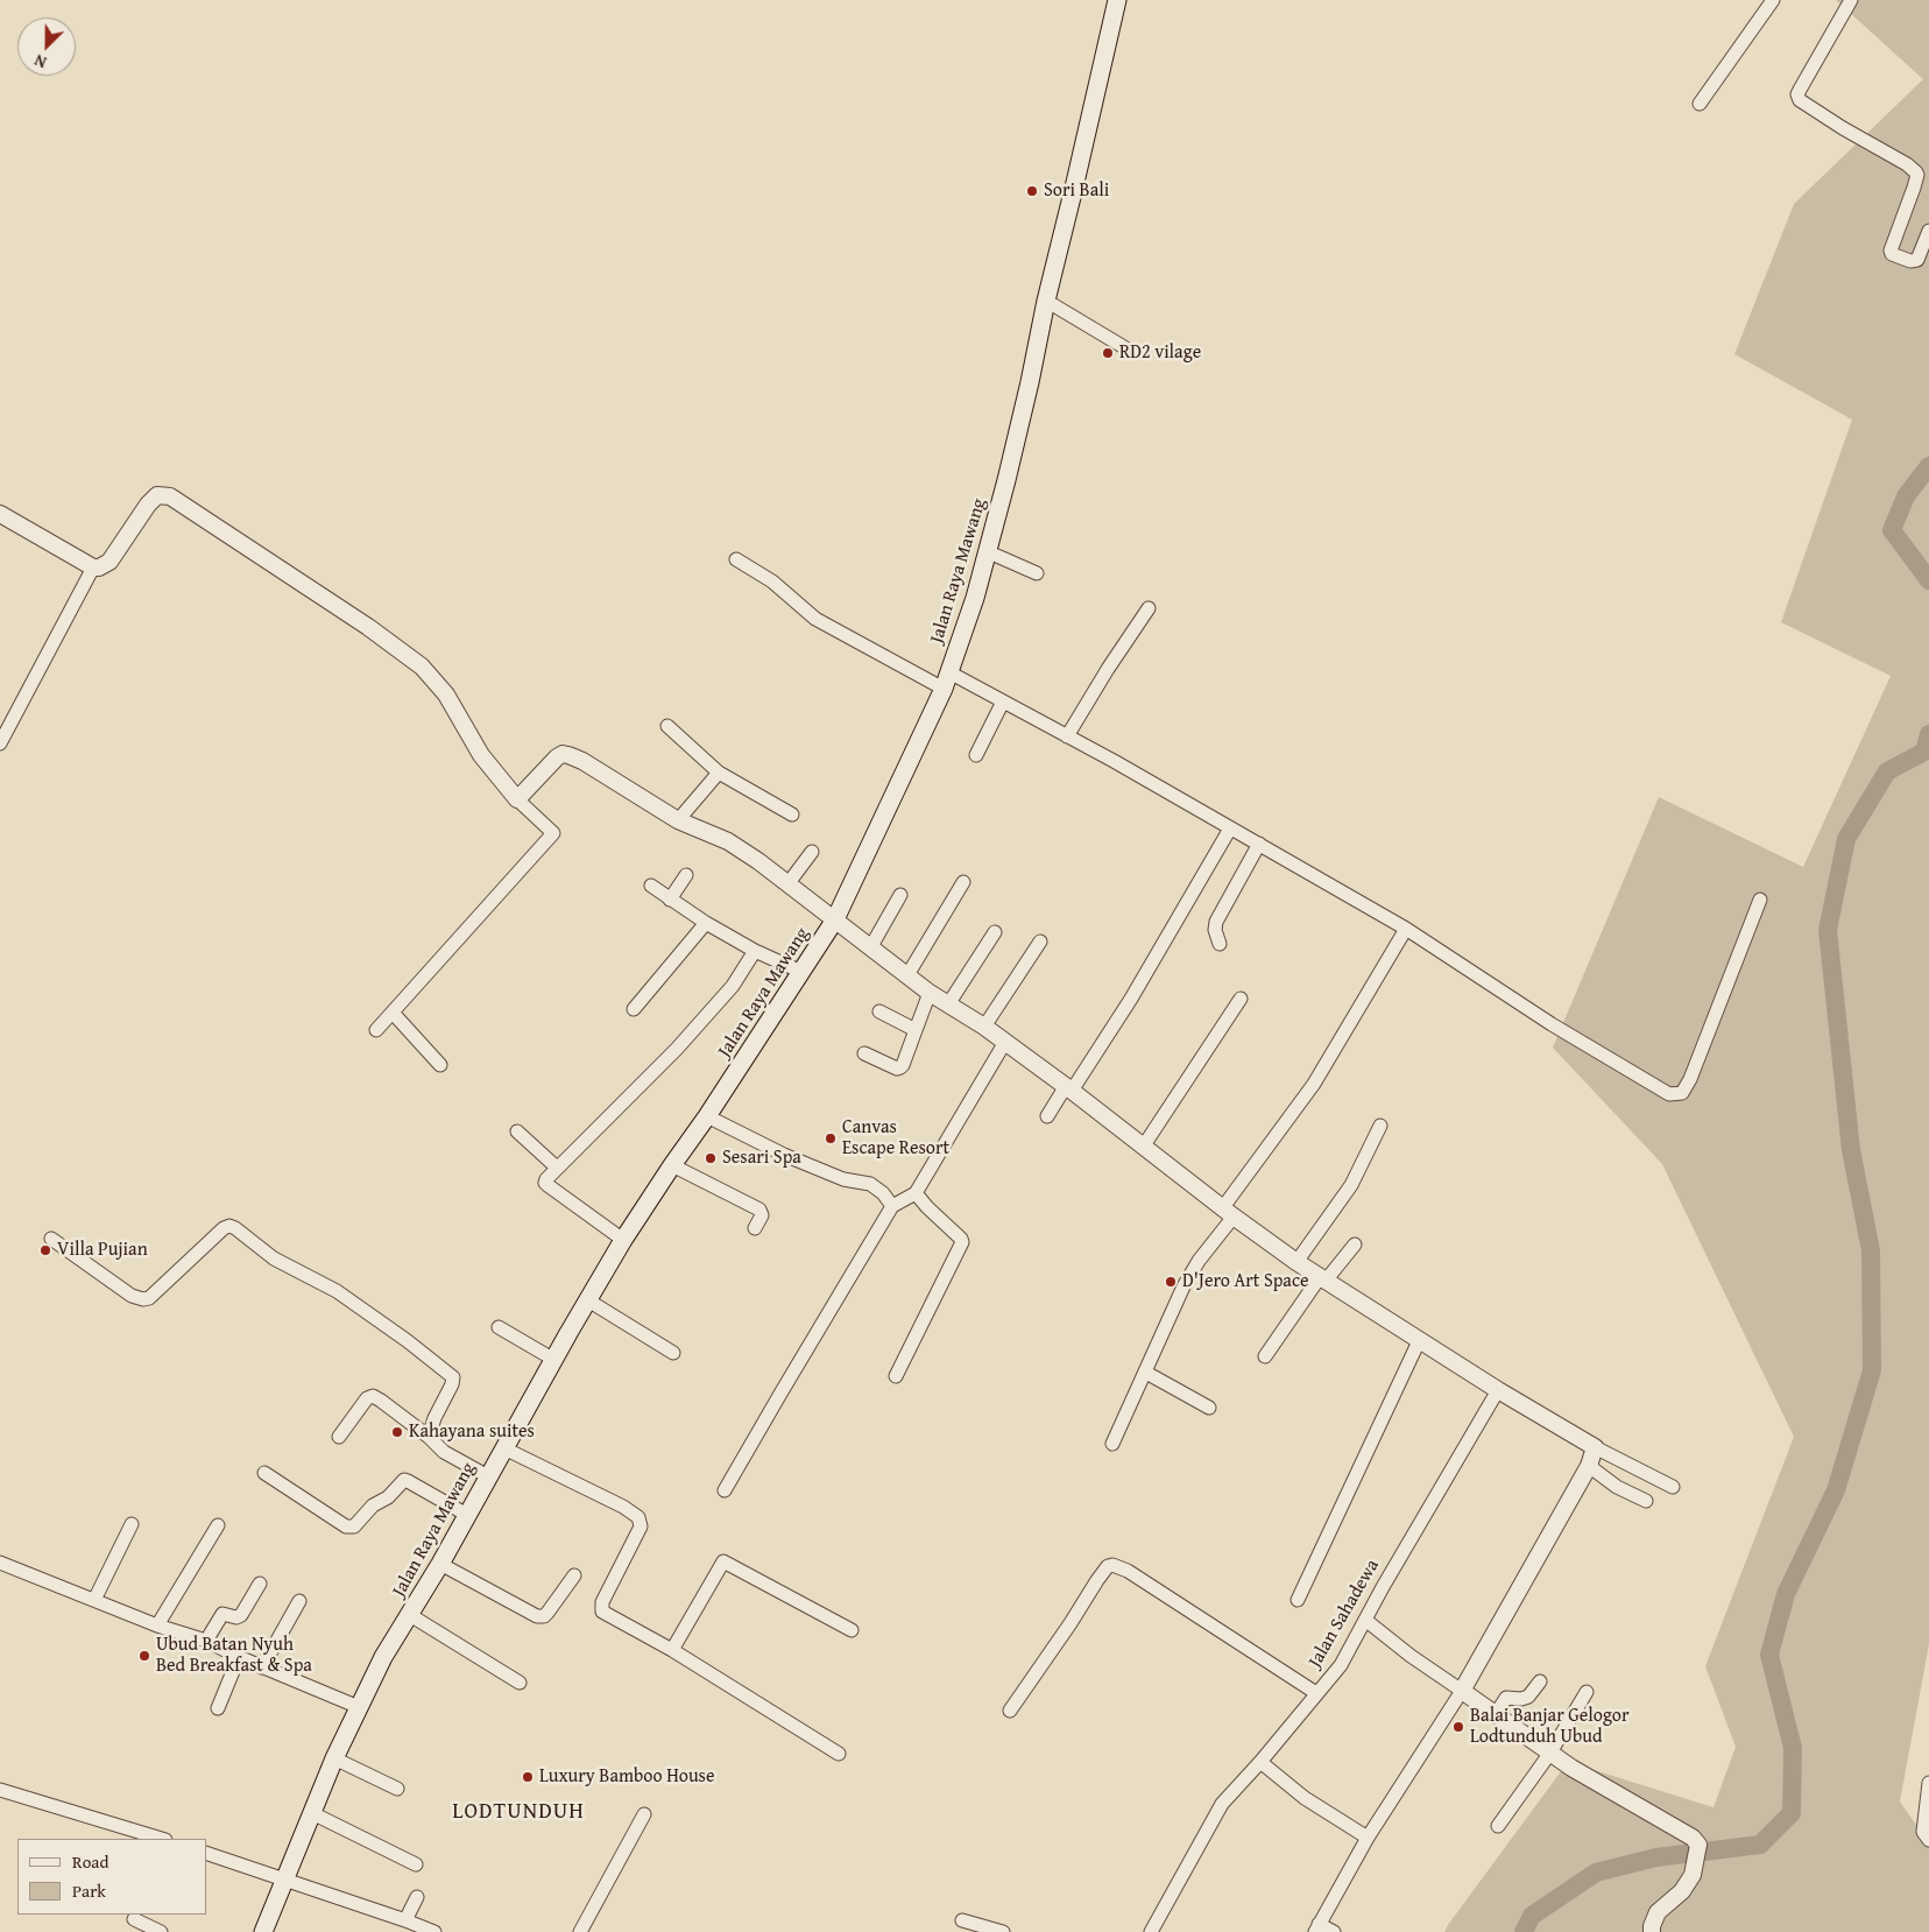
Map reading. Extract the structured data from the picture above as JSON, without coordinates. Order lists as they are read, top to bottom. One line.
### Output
{"streets":{"main road":["Jalan Raya Mawang"],"street":["Jalan Sahadewa"]},"districts":["LODTUNDUH"],"places":["Sori Bali","RD2 vilage","Canvas Escape Resort","Sesari Spa","Villa Pujian","D'Jero Art Space","Kahayana suites","Ubud Batan Nyuh Bed Breakfast & Spa","Balai Banjar Gelogor Lodtunduh Ubud","Luxury Bamboo House"],"legend":["Road","Park"],"north":"bottom left"}
